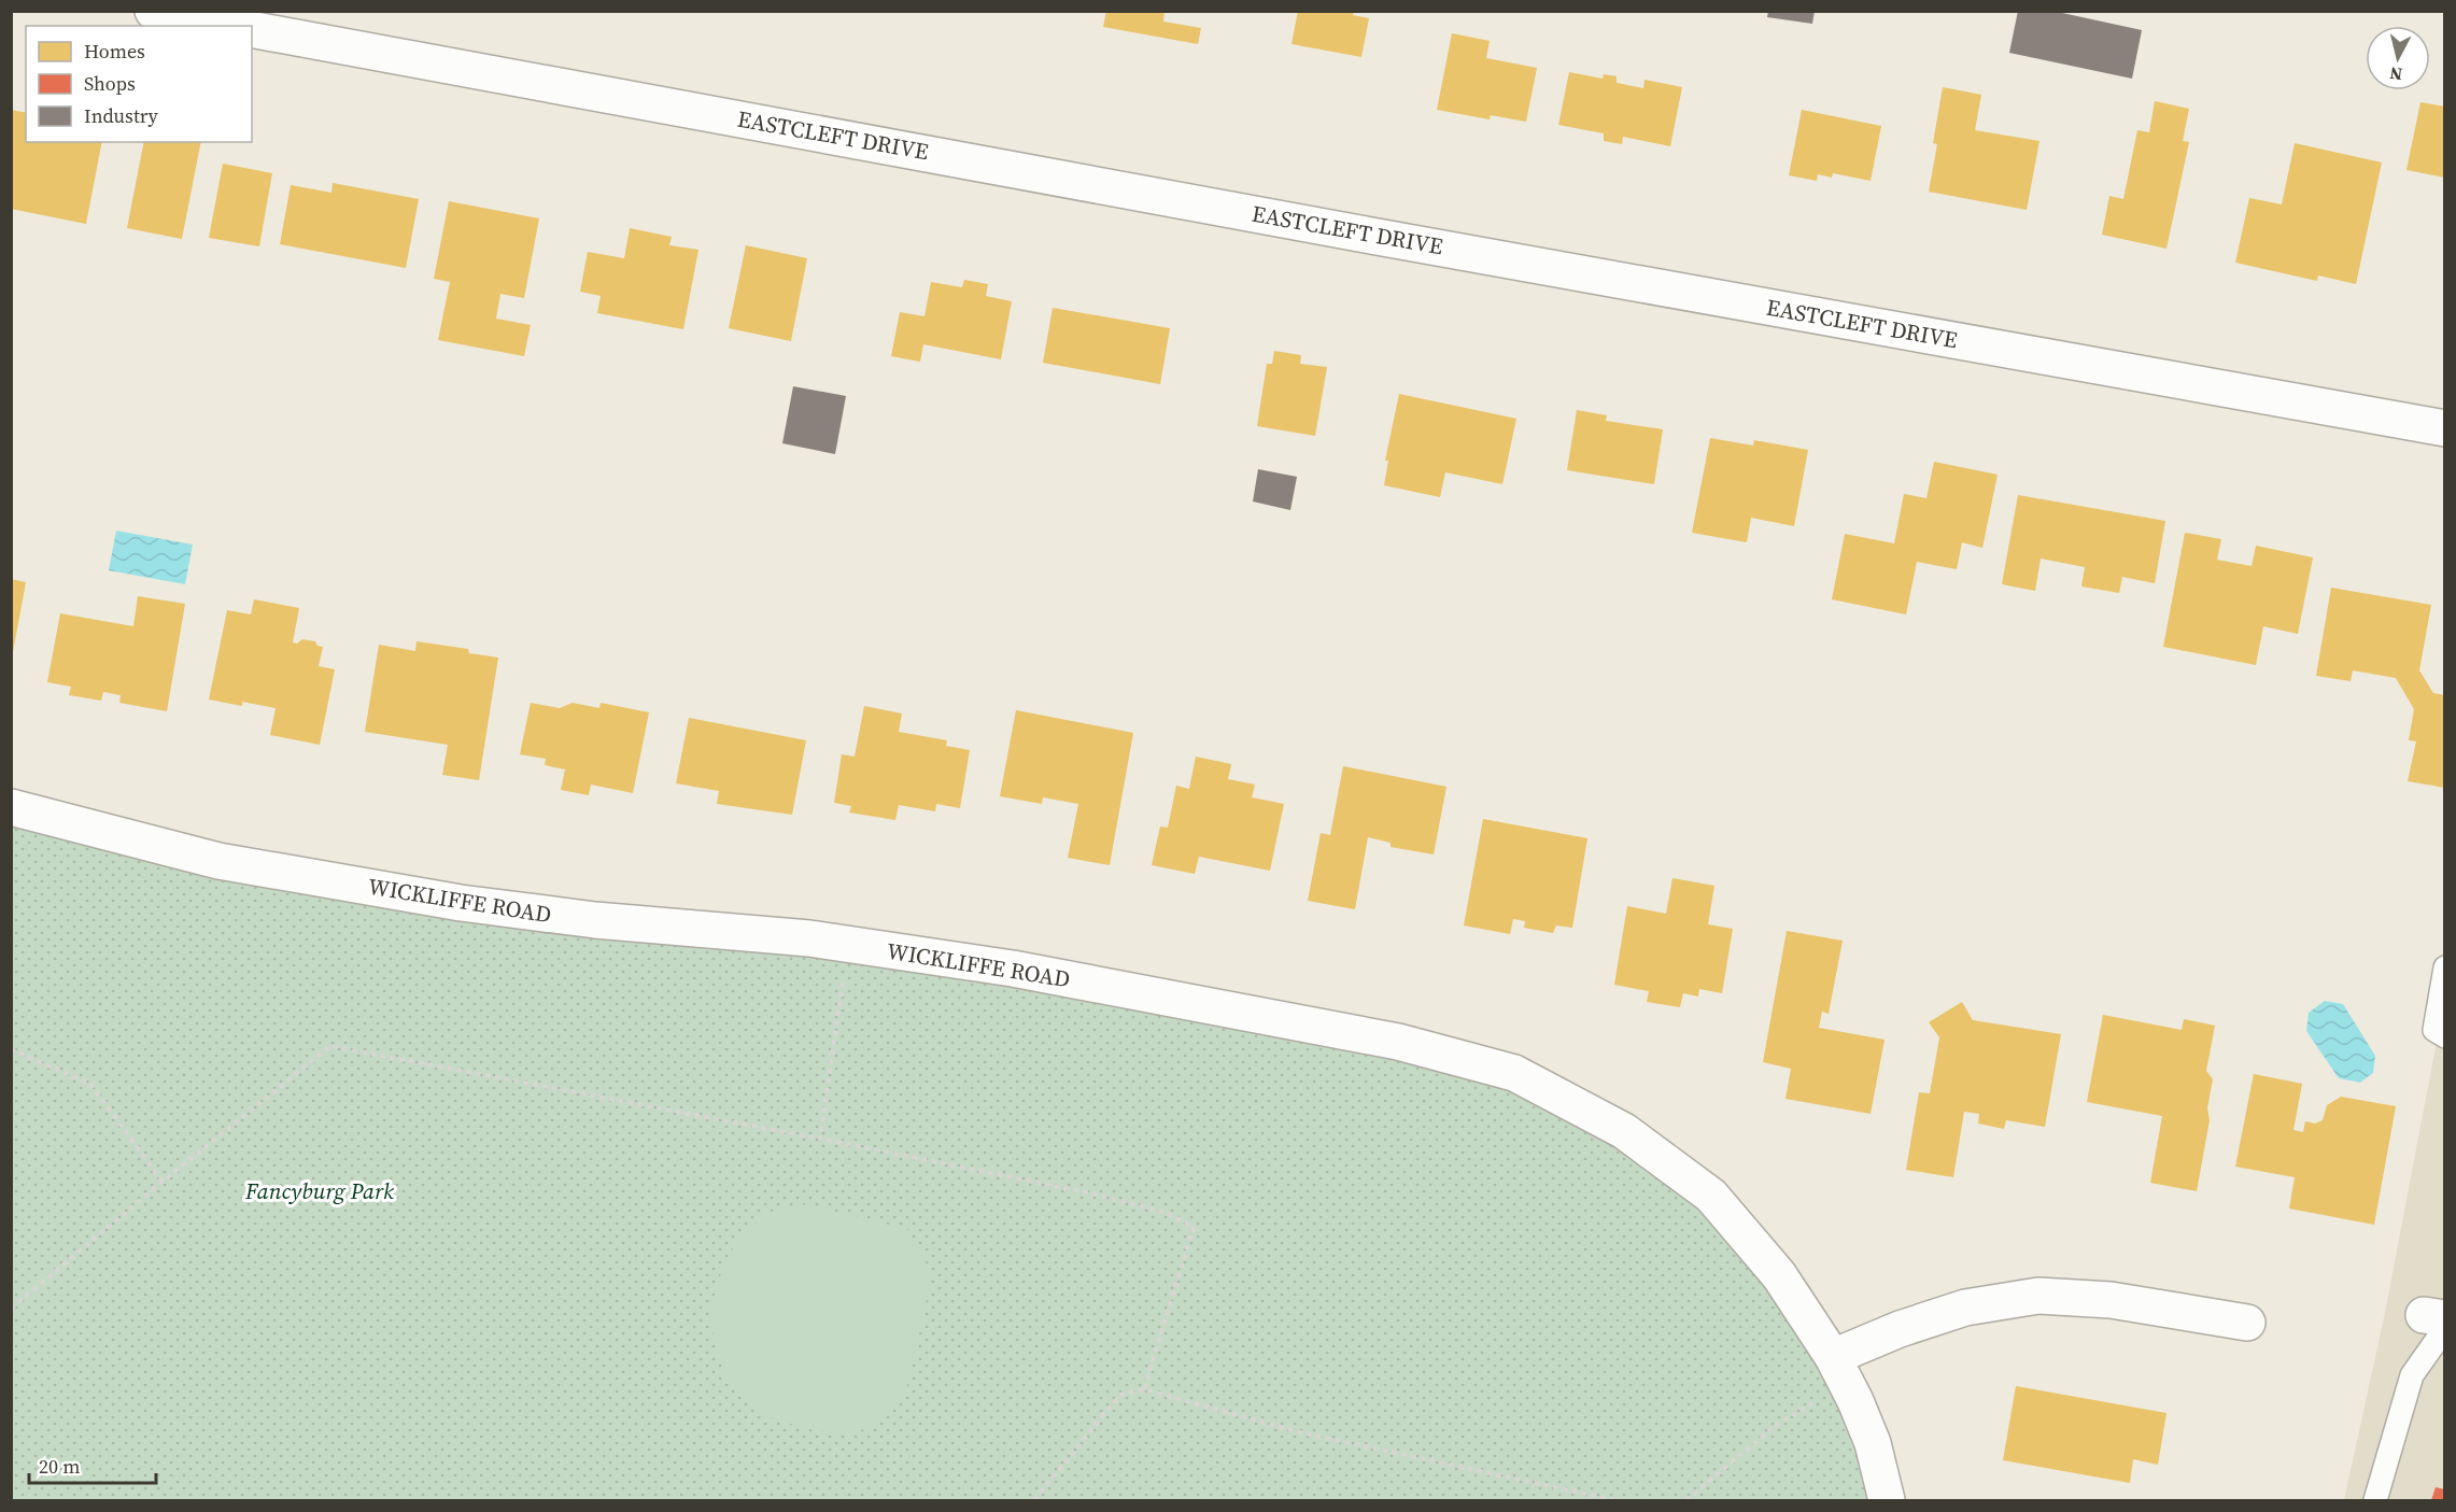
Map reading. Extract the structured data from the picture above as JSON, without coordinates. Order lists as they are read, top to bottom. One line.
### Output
{"streets":{"street":["EASTCLEFT DRIVE","WICKLIFFE ROAD"]},"parks":["Fancyburg Park"],"legend":["Homes","Shops","Industry"],"scale_bar":"20 m","north":"bottom"}
